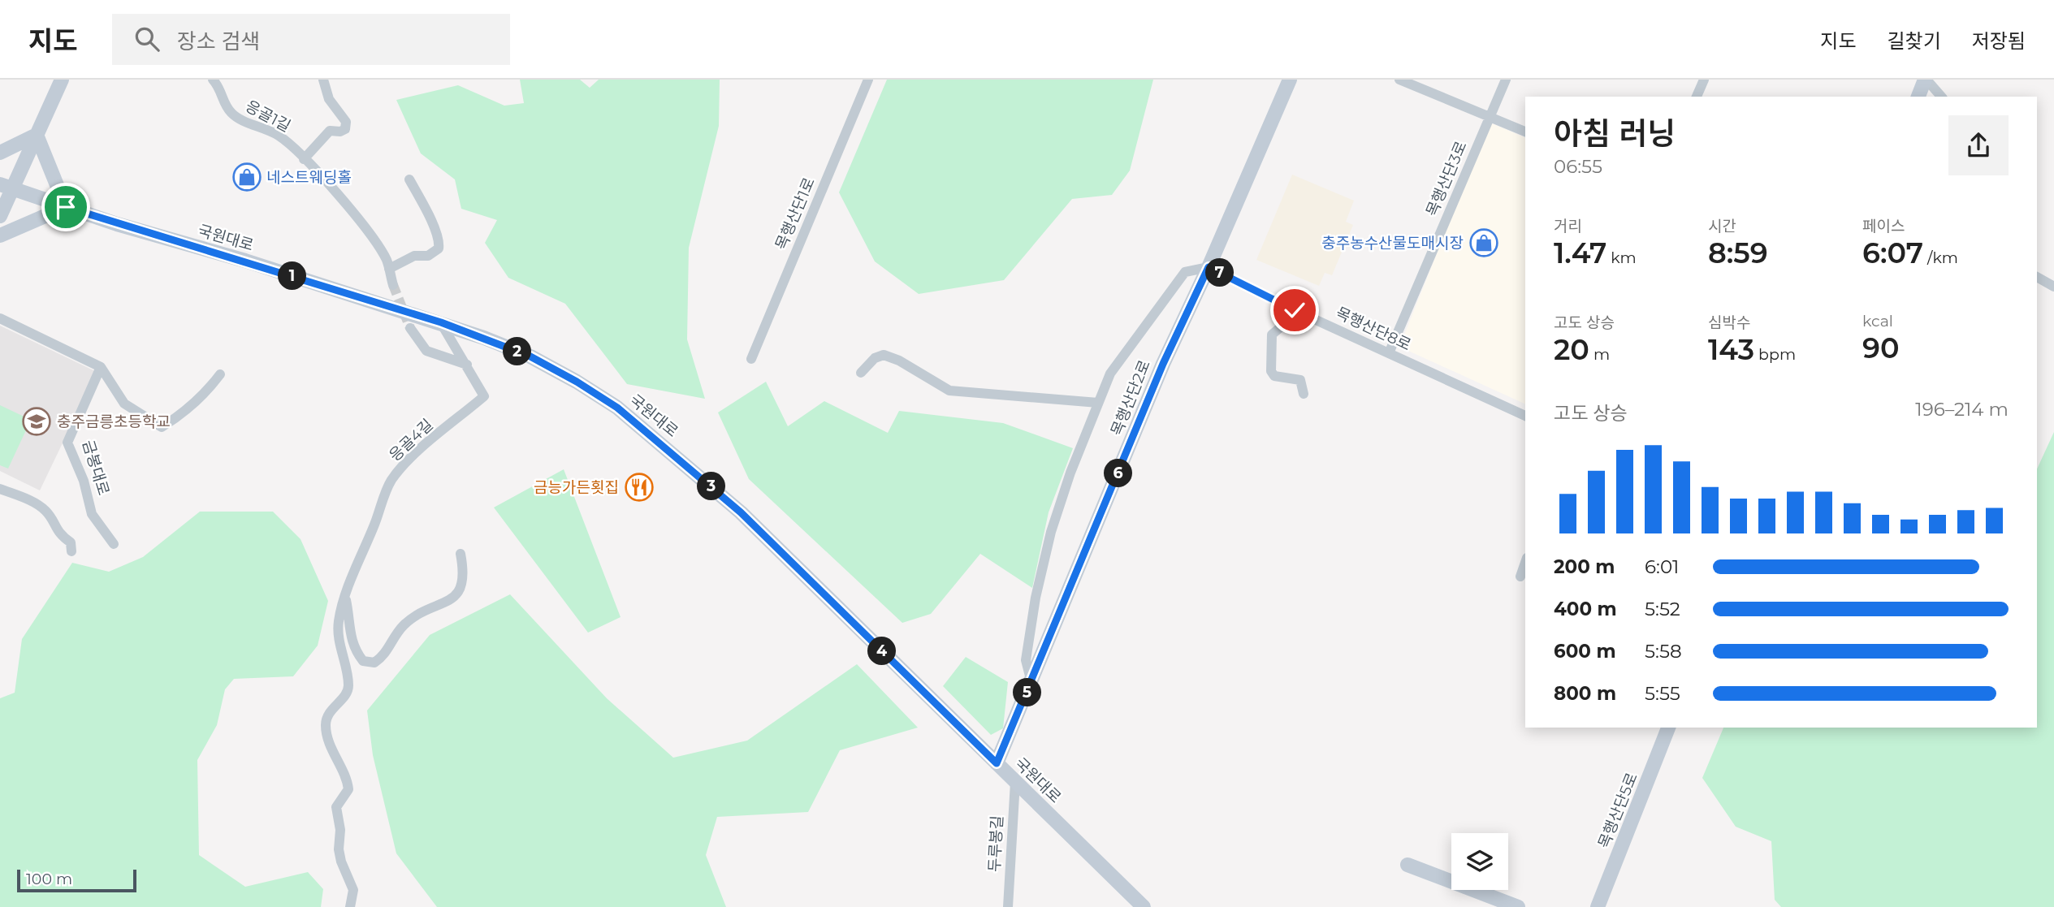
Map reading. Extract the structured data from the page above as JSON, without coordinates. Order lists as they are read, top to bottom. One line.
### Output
{"streets":{"street":["응골1길","목행산단3로","목행산단1로","국원대로","목행산단8로","목행산단2로","응골4길","금봉대로","목행산단5로","두루봉길"]},"crossings":[["목행산단3로","목행산단8로"],["국원대로","목행산단2로"],["국원대로","응골4길"],["국원대로","두루봉길"],["목행산단8로","목행산단2로"]],"places":{"shop":["네스트웨딩홀","충주농수산물도매시장"],"school or university":["충주금릉초등학교"],"restaurant":["금능가든횟집"]},"scale_bar":"100 m","page":{"header":"지도","search":"장소 검색","nav":["지도","길찾기","저장됨"],"heading":["아침 러닝","06:55"],"stats":[["거리","1.47 km"],["시간","8:59"],["페이스","6:07 /km"],["고도 상승","20 m"],["심박수","143 bpm"],["kcal","90"]],"pins":["7","1","2","6","3","4","5"],"chart":["고도 상승","196–214 m"],"list":[{"name":"200 m","note":"6:01"},{"name":"400 m","note":"5:52"},{"name":"600 m","note":"5:58"},{"name":"800 m","note":"5:55"}],"scale":"100 m"}}
